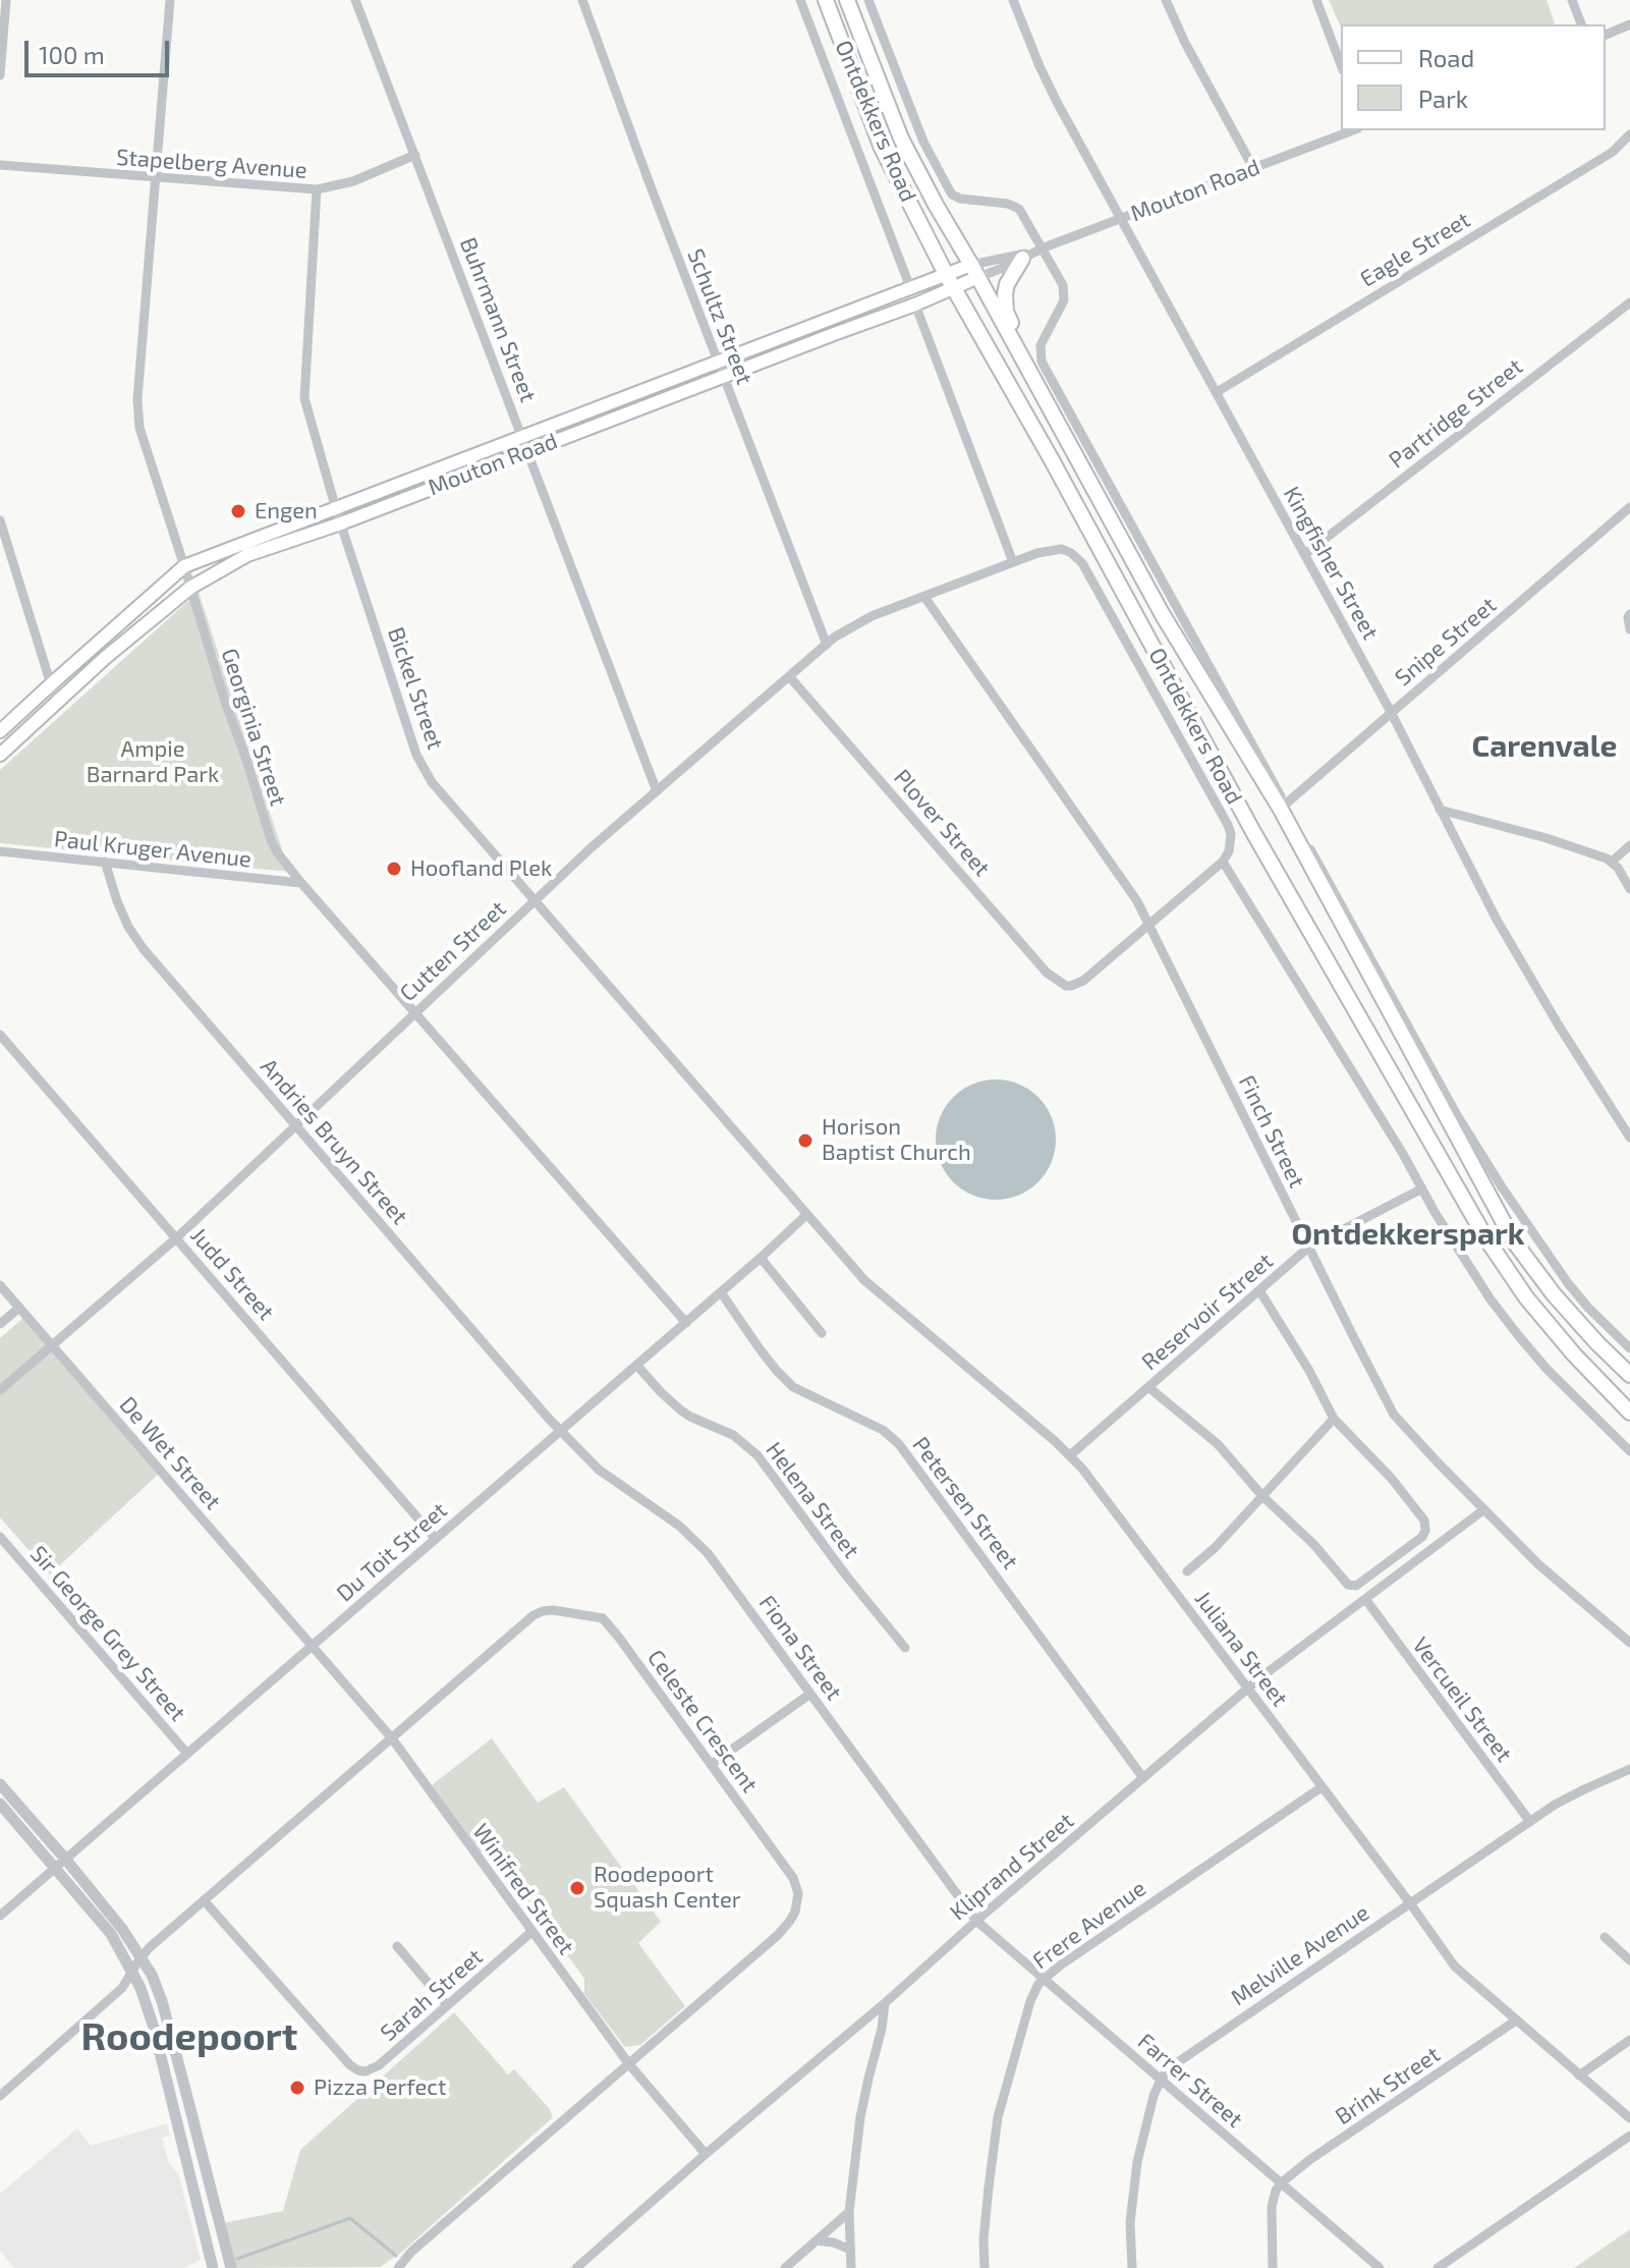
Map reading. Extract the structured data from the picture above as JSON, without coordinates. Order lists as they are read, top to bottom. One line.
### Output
{"streets":{"main road":["Ontdekkers Road","Mouton Road"],"street":["Stapelberg Avenue","Eagle Street","Schultz Street","Buhrmann Street","Partridge Street","Kingfisher Street","Snipe Street","Bickel Street","Georginia Street","Plover Street","Paul Kruger Avenue","Cutten Street","Finch Street","Andries Bruyn Street","Judd Street","Reservoir Street","De Wet Street","Helena Street","Petersen Street","Du Toit Street","Sir George Grey Street","Fiona Street","Juliana Street","Vercueil Street","Celeste Crescent","Kliprand Street","Winifred Street","Frere Avenue","Melville Avenue","Sarah Street","Farrer Street","Brink Street"]},"crossings":[["Ontdekkers Road","Mouton Road"],["Ontdekkers Road","Snipe Street"],["Ontdekkers Road","Cutten Street"],["Stapelberg Avenue","Buhrmann Street"],["Stapelberg Avenue","Bickel Street"],["Stapelberg Avenue","Georginia Street"],["Mouton Road","Schultz Street"],["Mouton Road","Buhrmann Street"],["Mouton Road","Kingfisher Street"],["Mouton Road","Bickel Street"],["Mouton Road","Georginia Street"],["Eagle Street","Kingfisher Street"],["Schultz Street","Cutten Street"],["Buhrmann Street","Cutten Street"],["Partridge Street","Kingfisher Street"],["Kingfisher Street","Snipe Street"],["Bickel Street","Cutten Street"],["Bickel Street","Du Toit Street"],["Bickel Street","Juliana Street"],["Georginia Street","Paul Kruger Avenue"],["Georginia Street","Cutten Street"],["Georginia Street","Du Toit Street"],["Plover Street","Cutten Street"],["Plover Street","Finch Street"],["Paul Kruger Avenue","Andries Bruyn Street"],["Cutten Street","Finch Street"],["Cutten Street","Andries Bruyn Street"],["Cutten Street","Judd Street"],["Cutten Street","De Wet Street"],["Finch Street","Reservoir Street"],["Finch Street","Kliprand Street"],["Andries Bruyn Street","Du Toit Street"],["Andries Bruyn Street","Fiona Street"],["Judd Street","Du Toit Street"],["Reservoir Street","Juliana Street"],["De Wet Street","Du Toit Street"],["De Wet Street","Winifred Street"],["Helena Street","Du Toit Street"],["Petersen Street","Du Toit Street"],["Petersen Street","Kliprand Street"],["Du Toit Street","Sir George Grey Street"],["Du Toit Street","Fiona Street"],["Du Toit Street","Juliana Street"],["Du Toit Street","Winifred Street"],["Fiona Street","Kliprand Street"],["Fiona Street","Farrer Street"],["Juliana Street","Kliprand Street"],["Juliana Street","Frere Avenue"],["Juliana Street","Melville Avenue"],["Juliana Street","Brink Street"],["Vercueil Street","Kliprand Street"],["Vercueil Street","Melville Avenue"],["Celeste Crescent","Winifred Street"],["Celeste Crescent","Sarah Street"],["Kliprand Street","Winifred Street"],["Kliprand Street","Farrer Street"],["Winifred Street","Sarah Street"],["Frere Avenue","Farrer Street"],["Melville Avenue","Farrer Street"],["Farrer Street","Brink Street"]],"districts":["Carenvale","Ontdekkerspark","Roodepoort"],"parks":["Ampie Barnard Park"],"places":["Engen","Hoofland Plek","Horison Baptist Church","Roodepoort Squash Center","Pizza Perfect"],"legend":["Road","Park"],"scale_bar":"100 m"}
